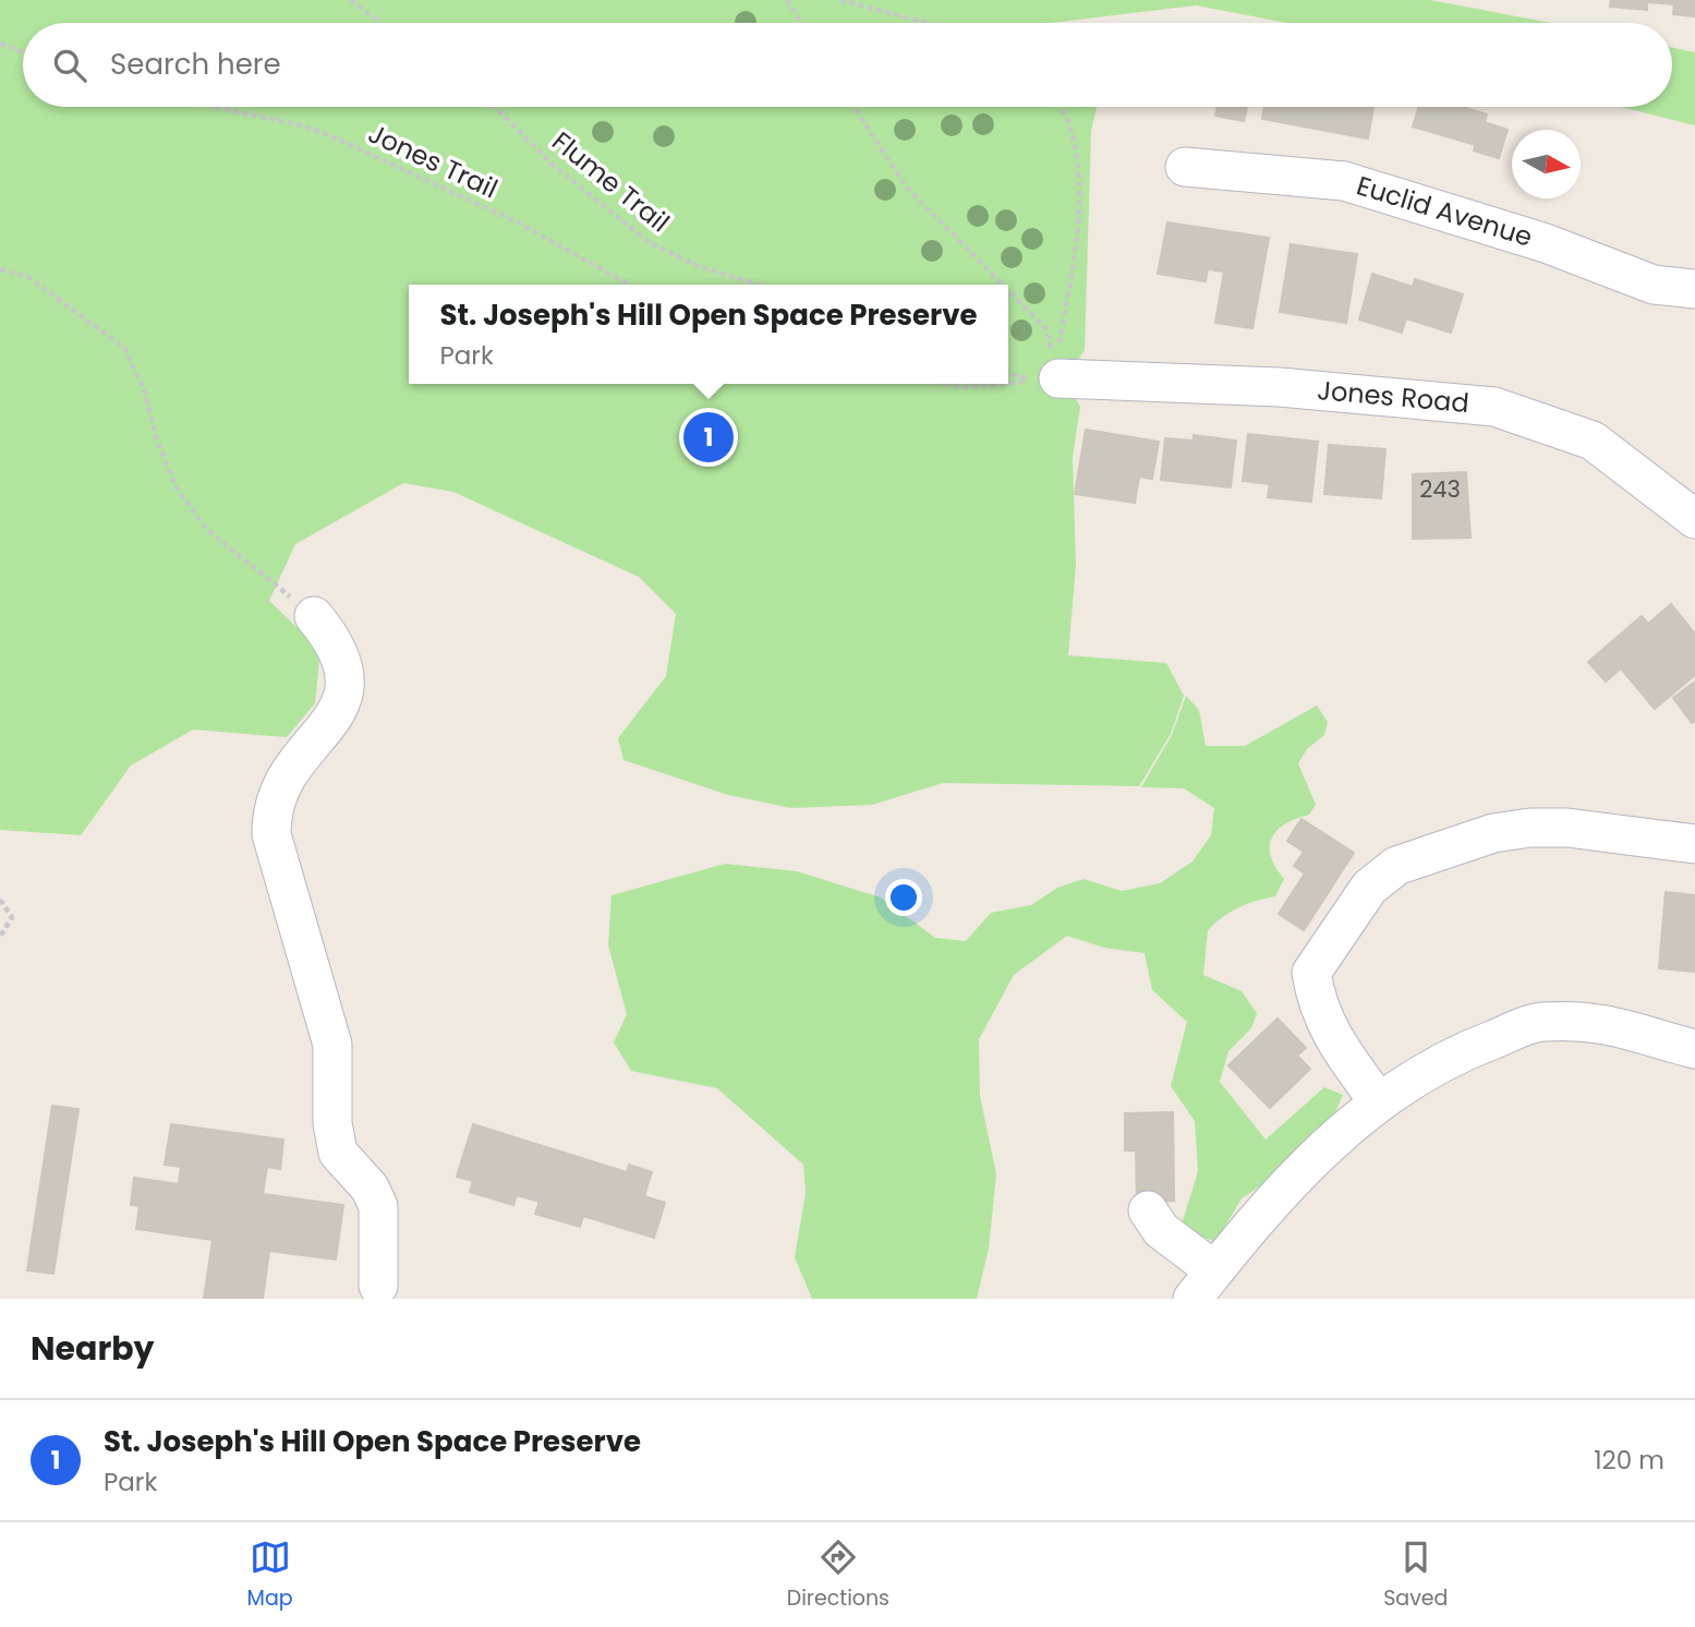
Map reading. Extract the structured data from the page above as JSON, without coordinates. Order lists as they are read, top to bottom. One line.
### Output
{"streets":{"street":["Euclid Avenue","Jones Road"],"path":["Jones Trail","Flume Trail"]},"house_numbers":["243"],"north":"right","page":{"search":"Search here","popup":["St. Joseph's Hill Open Space Preserve","Park"],"pins":"1","heading":"Nearby","list":[{"mark":"1","name":"St. Joseph's Hill Open Space Preserve","note":"Park","value":"120 m"}],"nav":["Map","Directions","Saved"]}}
